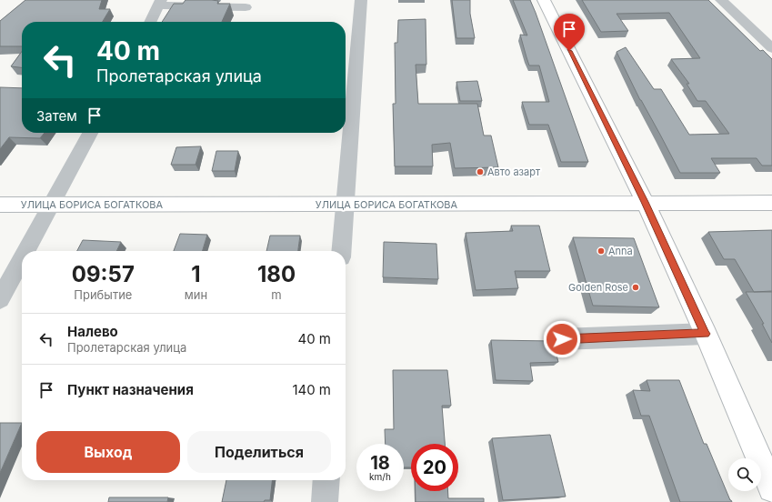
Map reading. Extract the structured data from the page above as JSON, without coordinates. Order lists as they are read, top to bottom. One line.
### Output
{"streets":{"main road":["УЛИЦА БОРИСА БОГАТКОВА"]},"places":["Авто азарт","Anna","Golden Rose"],"page":{"turn":["40 m","Пролетарская улица"],"then":"Затем","eta":["09:57","Прибытие","1","мин","180","m"],"list":[{"name":"Налево","note":"Пролетарская улица","value":"40 m"},{"name":"Пункт назначения","value":"140 m"}],"buttons":["Выход","Поделиться"],"speed":"18 km/h","limit":"20"}}
